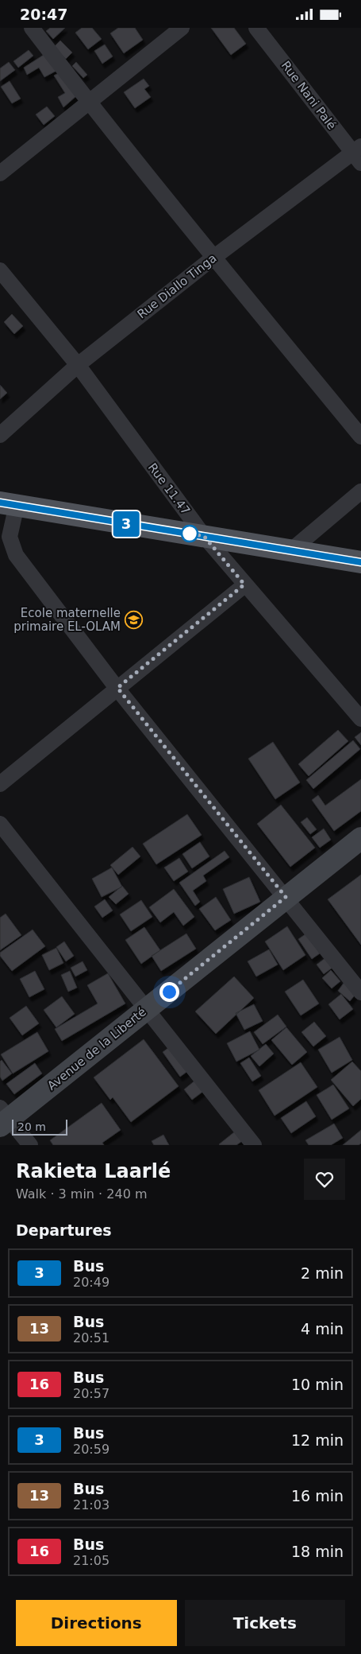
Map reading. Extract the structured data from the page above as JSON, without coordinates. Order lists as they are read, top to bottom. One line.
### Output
{"streets":{"main road":["Avenue de la Liberté"],"street":["Rue Nani Palé","Rue Diallo Tinga","Rue 11.47"]},"crossings":[["Rue Nani Palé","Rue Diallo Tinga"],["Rue Diallo Tinga","Rue 11.47"]],"places":{"school or university":["Ecole maternelle primaire EL-OLAM"]},"lines":["bus line 3"],"scale_bar":"20 m","page":{"status":"20:47","on_map":"3","scale":"20 m","heading":[["Rakieta Laarlé","Walk · 3 min · 240 m"],"Departures"],"list":[{"mark":"3","name":"Bus","note":"20:49","value":"2 min"},{"mark":"13","name":"Bus","note":"20:51","value":"4 min"},{"mark":"16","name":"Bus","note":"20:57","value":"10 min"},{"mark":"3","name":"Bus","note":"20:59","value":"12 min"},{"mark":"13","name":"Bus","note":"21:03","value":"16 min"},{"mark":"16","name":"Bus","note":"21:05","value":"18 min"}],"buttons":["Directions","Tickets"]}}
